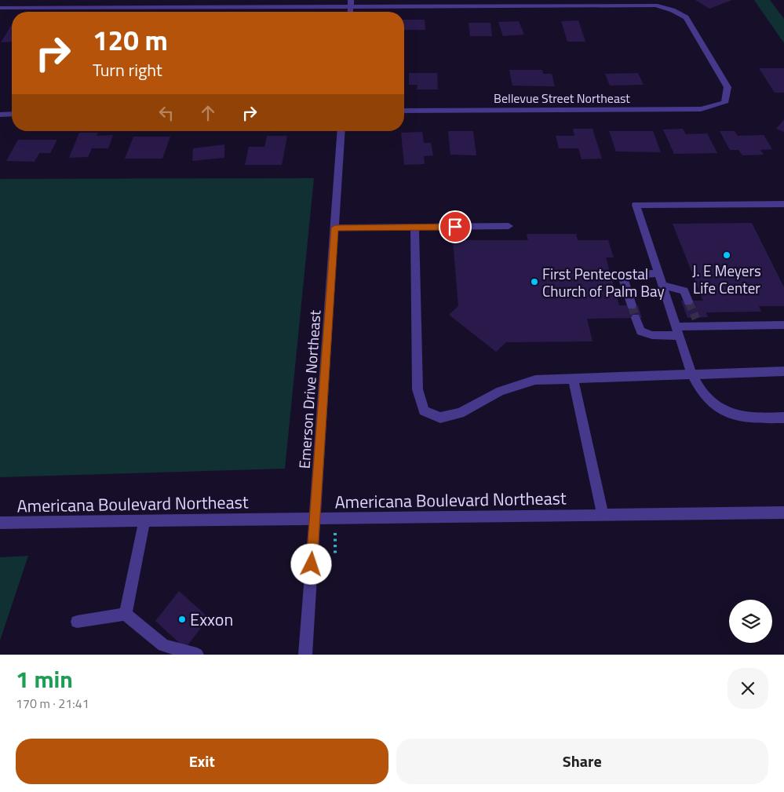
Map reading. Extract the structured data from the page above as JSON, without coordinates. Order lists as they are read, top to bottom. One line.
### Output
{"streets":{"street":["Bellevue Street Northeast","Emerson Drive Northeast","Americana Boulevard Northeast"]},"crossings":[["Emerson Drive Northeast","Americana Boulevard Northeast"]],"places":["J. E Meyers Life Center","First Pentecostal Church of Palm Bay","Exxon"],"page":{"turn":["120 m","Turn right"],"heading":["1 min","170 m · 21:41"],"buttons":["Exit","Share"]}}
